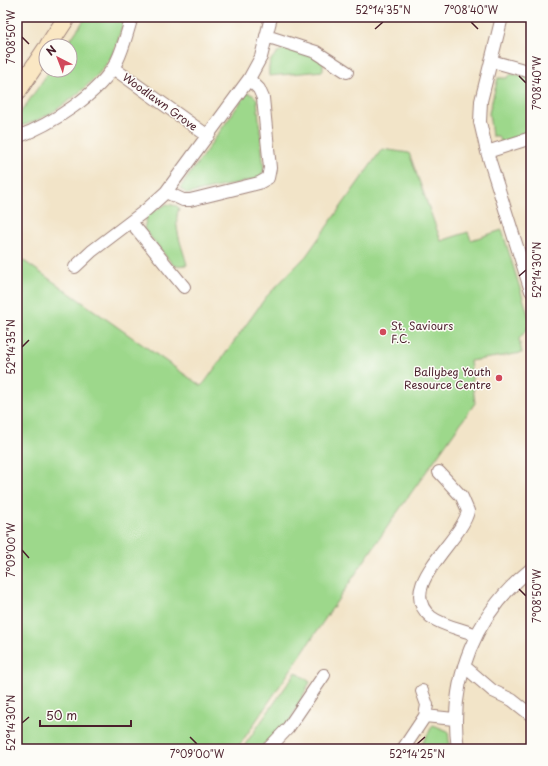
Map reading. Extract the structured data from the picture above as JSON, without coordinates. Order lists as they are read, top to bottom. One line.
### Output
{"streets":{"street":["Woodlawn Grove"]},"places":["St. Saviours F.C.","Ballybeg Youth Resource Centre"],"scale_bar":"50 m","north":"top left","coordinates":["52°14'35\"N","7°08'40\"W","7°08'50\"W","52°14'30\"N","7°09'00\"W","52°14'25\"N"]}
